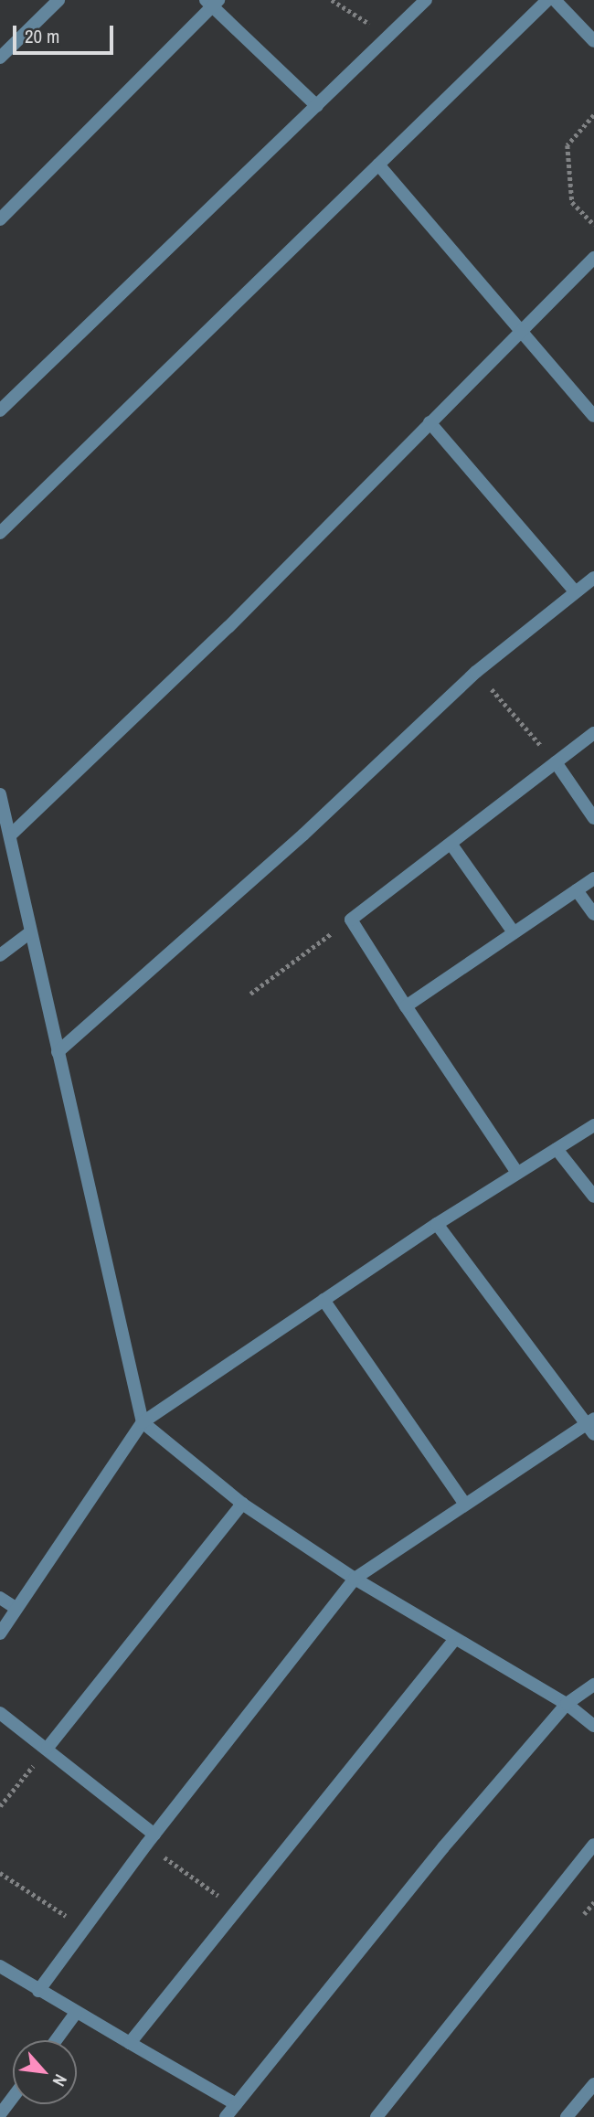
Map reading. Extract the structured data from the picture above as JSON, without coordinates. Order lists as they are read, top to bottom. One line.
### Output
{"scale_bar":"20 m","north":"bottom right"}
